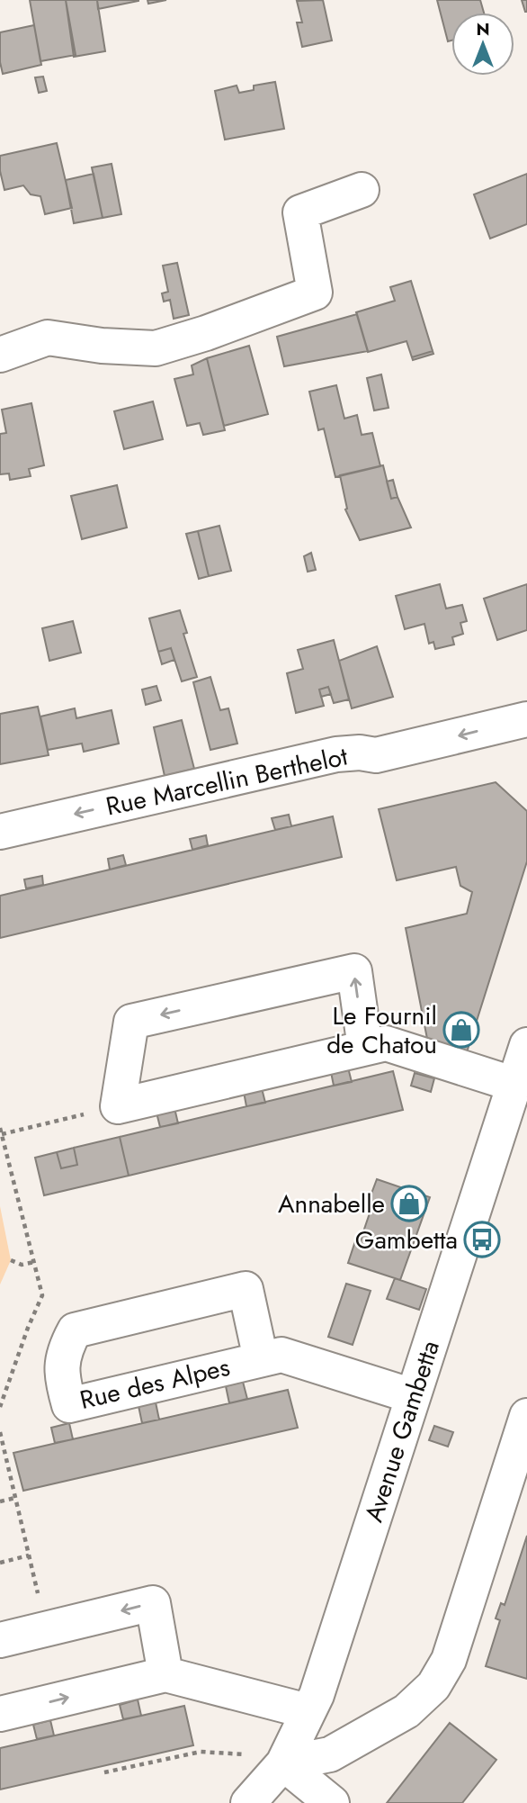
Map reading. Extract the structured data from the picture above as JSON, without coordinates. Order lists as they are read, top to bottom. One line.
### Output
{"streets":{"street":["Rue Marcellin Berthelot","Rue des Alpes","Avenue Gambetta"]},"crossings":[["Rue des Alpes","Avenue Gambetta"]],"places":{"shop":["Le Fournil de Chatou","Annabelle"],"bus stop":["Gambetta"]},"north":"top"}
